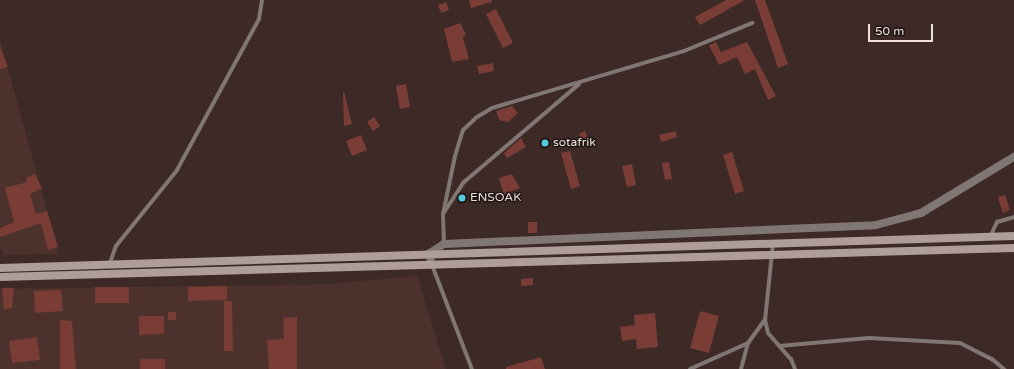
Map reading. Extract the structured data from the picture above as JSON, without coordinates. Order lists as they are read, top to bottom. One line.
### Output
{"places":["sotafrik","ENSOAK"],"scale_bar":"50 m"}
